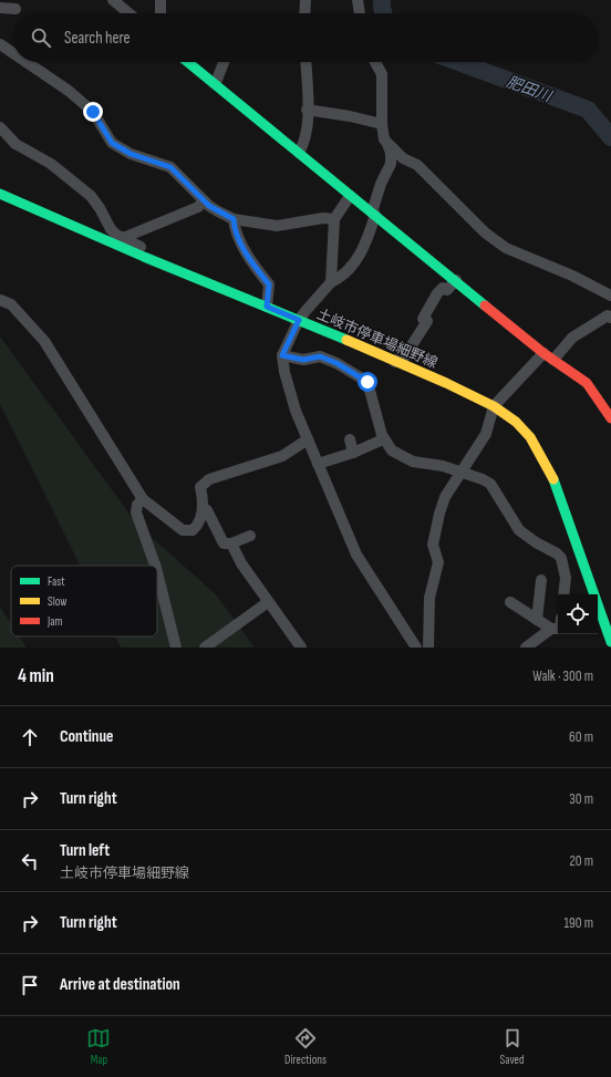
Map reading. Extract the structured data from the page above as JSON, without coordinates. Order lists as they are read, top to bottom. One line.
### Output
{"streets":{"main road":["土岐市停車場細野線"]},"water":["肥田川"],"legend":["Fast","Slow","Jam"],"page":{"search":"Search here","heading":["4 min","Walk · 300 m"],"list":[["Continue","60 m"],["Turn right","30 m"],["Turn left","土岐市停車場細野線","20 m"],["Turn right","190 m"],"Arrive at destination"],"nav":["Map","Directions","Saved"]}}
